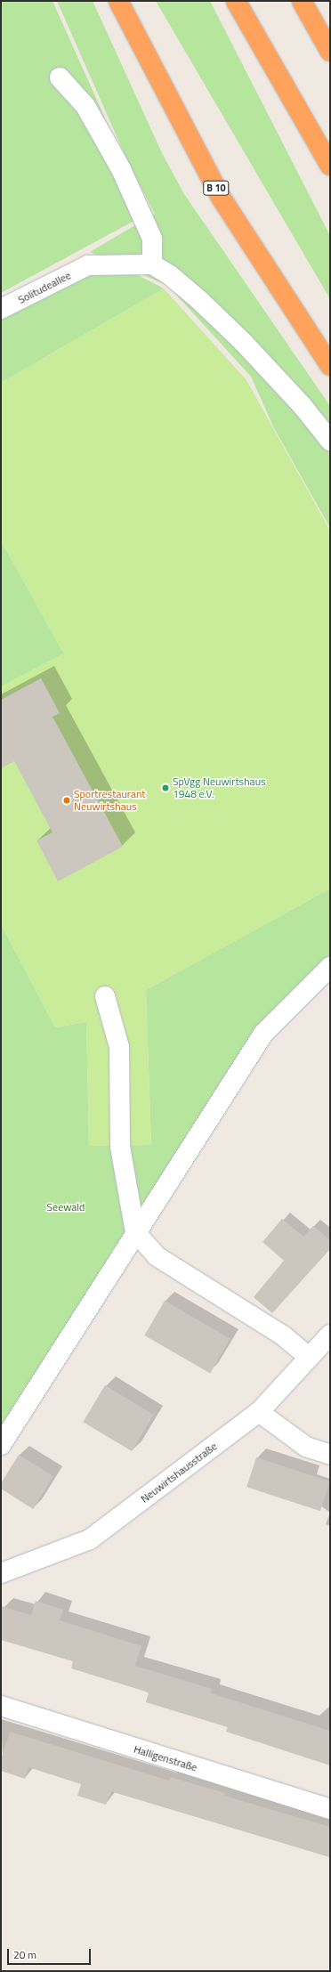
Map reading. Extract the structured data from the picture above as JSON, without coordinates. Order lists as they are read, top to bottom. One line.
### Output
{"streets":{"highway":["B 10"],"street":["Solitudeallee","Neuwirtshausstraße","Halligenstraße"]},"parks":["Seewald"],"places":["SpVgg Neuwirtshaus 1948 e.V.","Sportrestaurant Neuwirtshaus"],"scale_bar":"20 m"}
